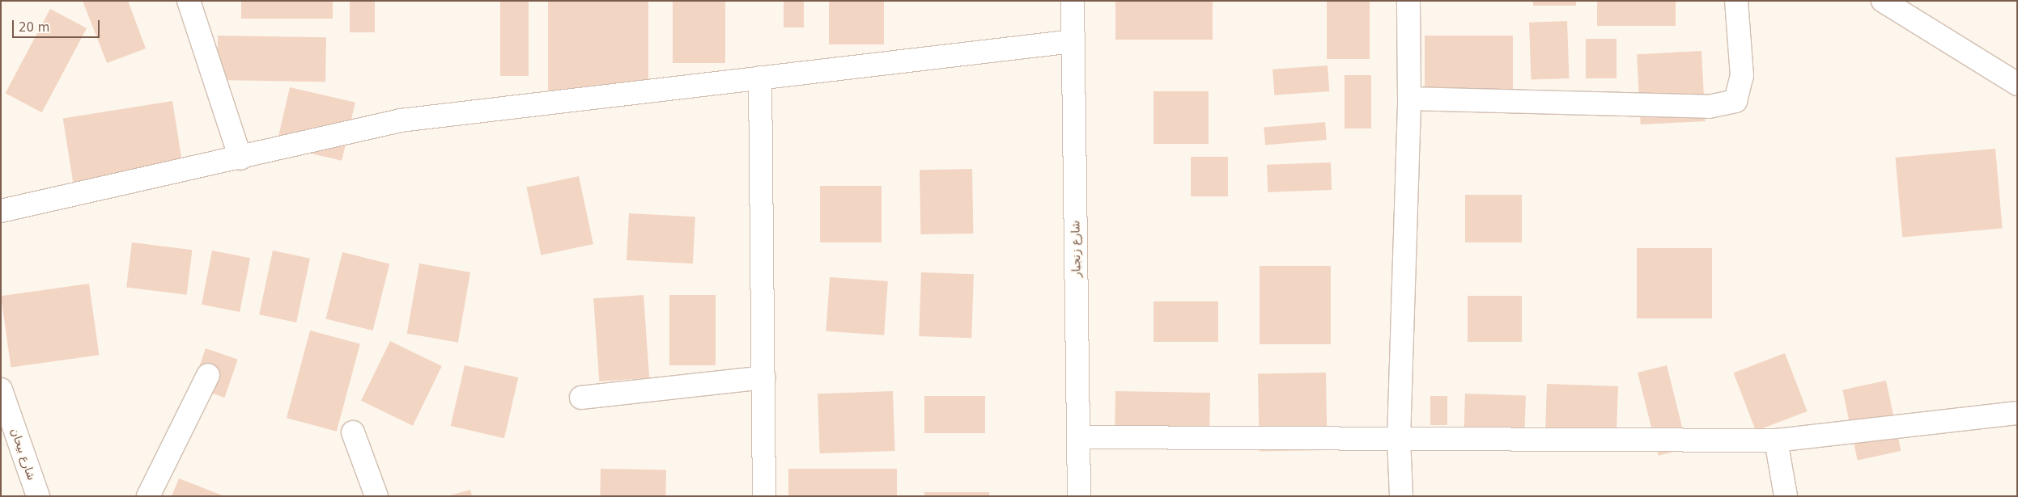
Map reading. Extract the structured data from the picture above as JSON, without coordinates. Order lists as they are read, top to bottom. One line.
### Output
{"streets":{"street":["شارع زنجبار","شارع بيحان"]},"scale_bar":"20 m"}
